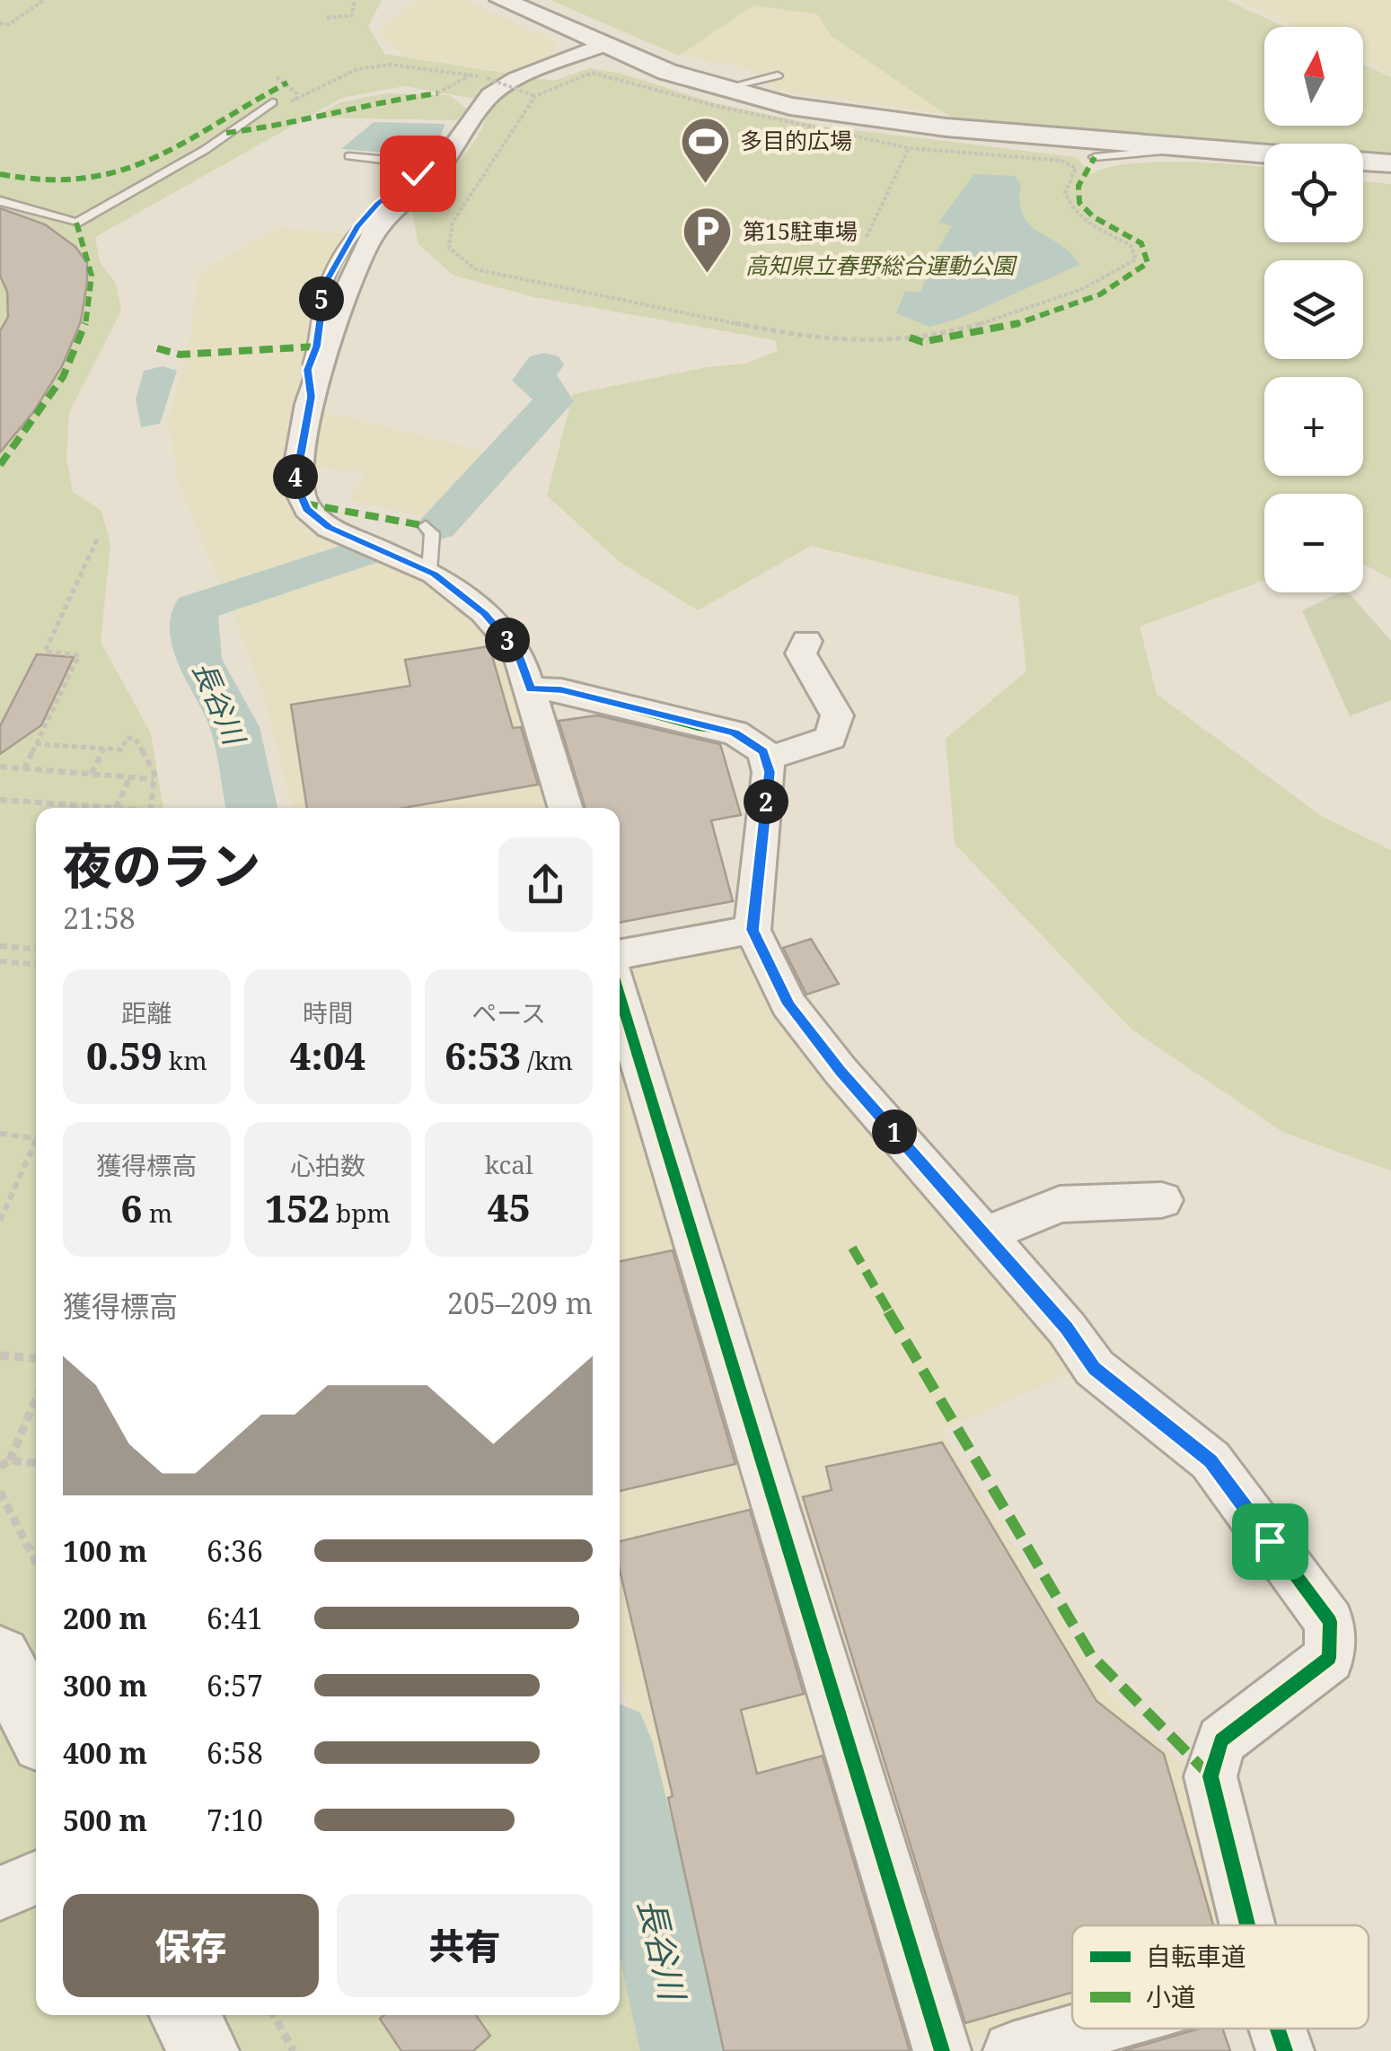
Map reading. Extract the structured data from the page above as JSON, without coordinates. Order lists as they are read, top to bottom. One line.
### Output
{"water":["長谷川"],"parks":["高知県立春野総合運動公園"],"places":{"sports":["多目的広場"],"parking":["第15駐車場"]},"legend":["自転車道","小道"],"north":"top","page":{"map_buttons":["+","−"],"pins":["5","4","3","2","1"],"heading":["夜のラン","21:58"],"stats":[["距離","0.59 km"],["時間","4:04"],["ペース","6:53 /km"],["獲得標高","6 m"],["心拍数","152 bpm"],["kcal","45"]],"chart":["獲得標高","205–209 m"],"list":[{"name":"100 m","note":"6:36"},{"name":"200 m","note":"6:41"},{"name":"300 m","note":"6:57"},{"name":"400 m","note":"6:58"},{"name":"500 m","note":"7:10"}],"buttons":["保存","共有"]}}
